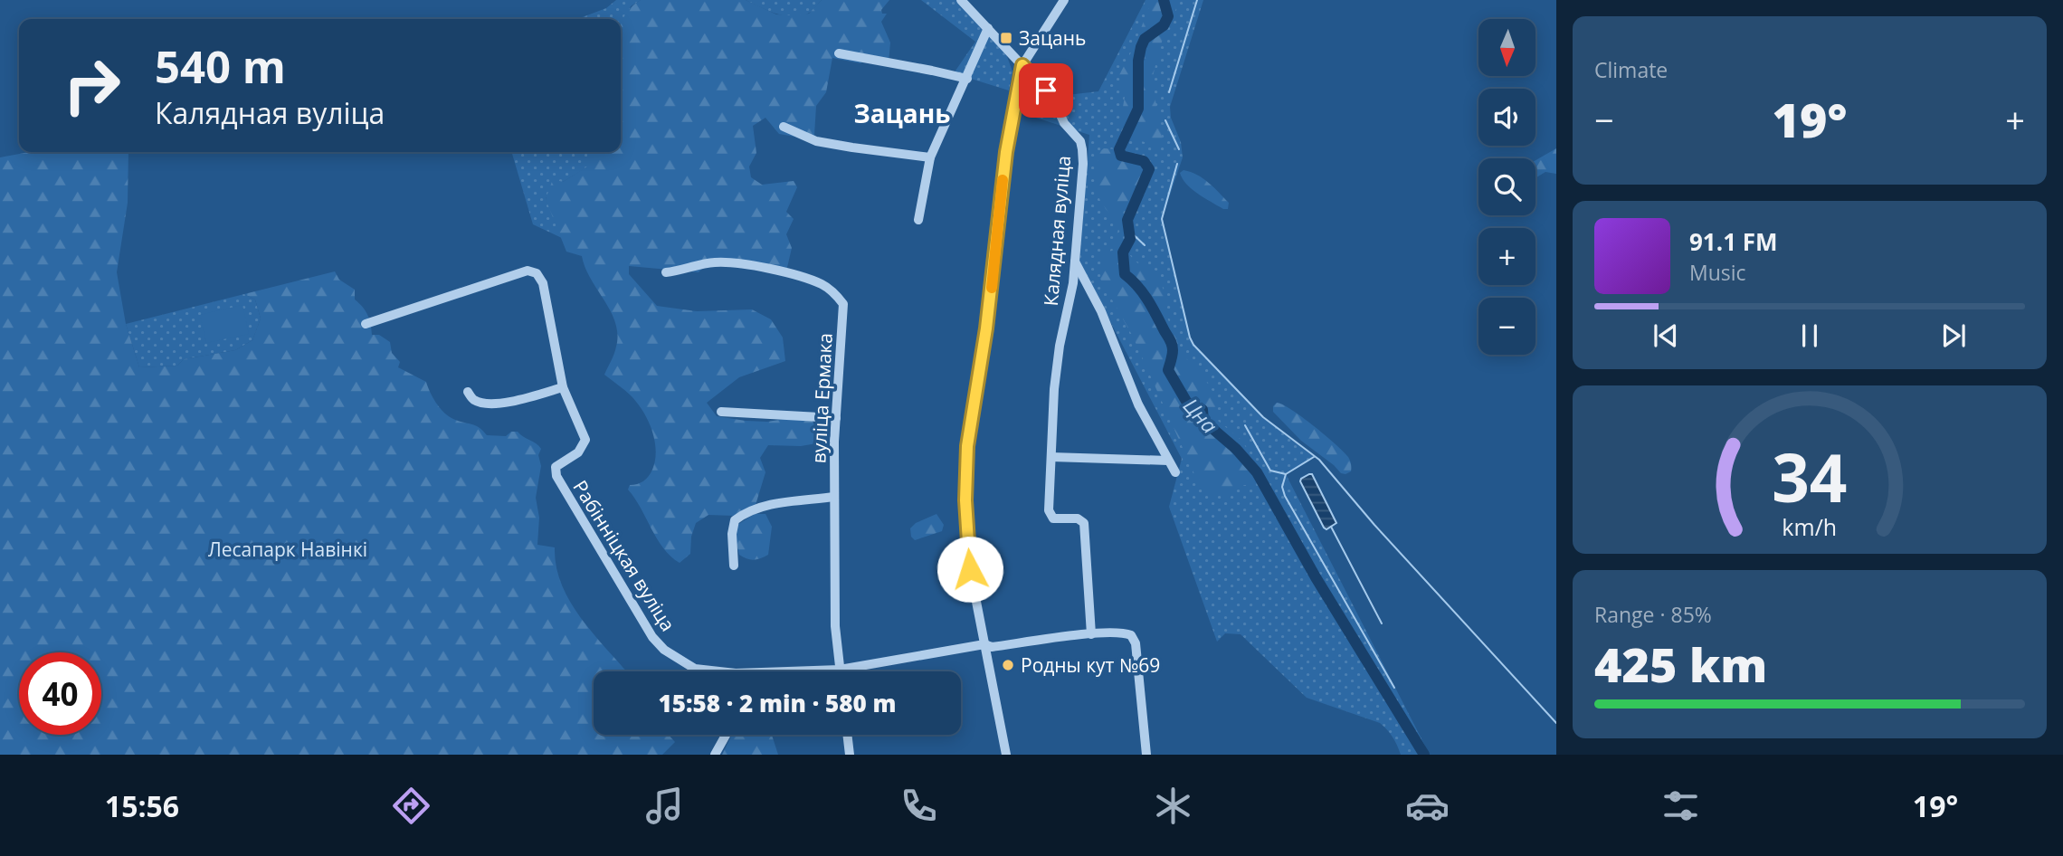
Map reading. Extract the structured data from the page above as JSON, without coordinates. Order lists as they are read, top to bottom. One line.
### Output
{"streets":{"street":["Калядная вуліца","вуліца Ермака","Рабінніцкая вуліца"]},"crossings":[["Калядная вуліца","Рабінніцкая вуліца"],["вуліца Ермака","Рабінніцкая вуліца"]],"districts":["Зацань"],"water":["Цна"],"parks":["Лесапарк Навінкі"],"places":{"transit":["Зацань"],"other":["Родны кут №69"]},"north":"bottom","page":{"tile":["Climate",["Range · 85%","425 km"]],"map_buttons":["+","−"],"turn":["540 m","Калядная вуліца"],"heat":["−","19°","+"],"song":["91.1 FM","Music"],"limit":"40","trip":"15:58 · 2 min · 580 m","tabs":["15:56","19°"],"gauge":["34","km/h"]}}
